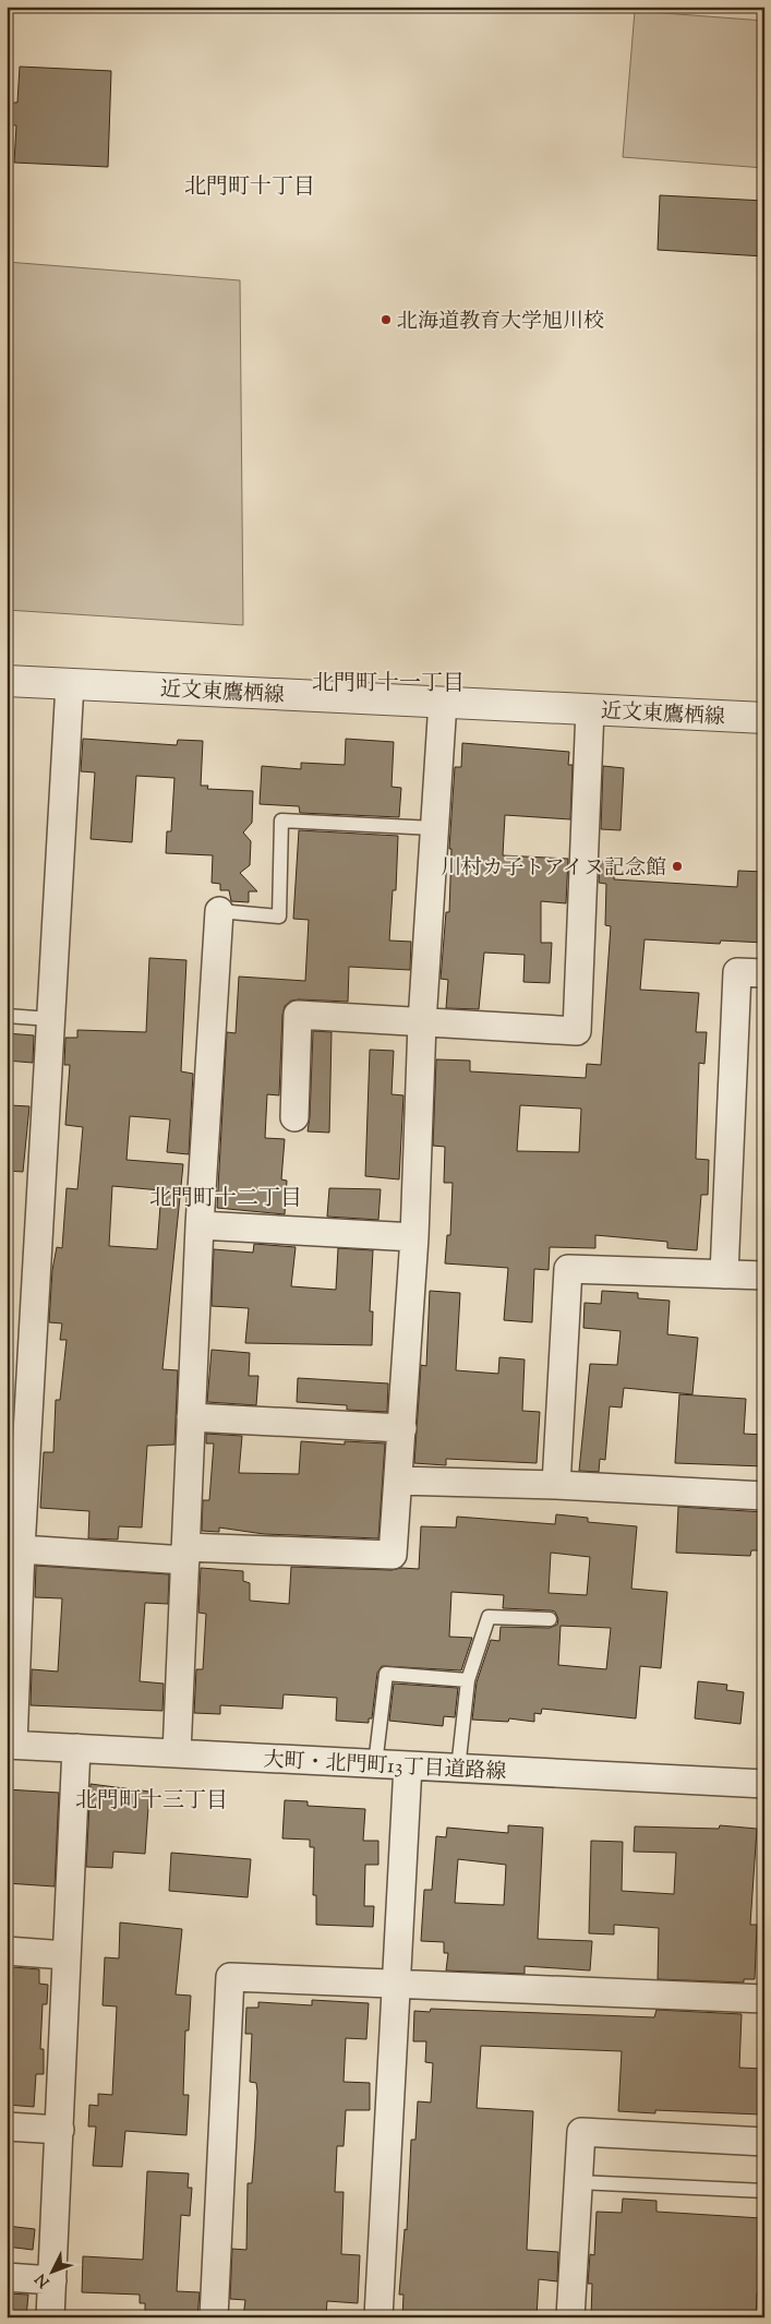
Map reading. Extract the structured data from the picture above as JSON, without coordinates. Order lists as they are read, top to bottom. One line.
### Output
{"streets":{"street":["近文東鷹栖線","大町・北門町13丁目道路線"]},"districts":["北門町十丁目","北門町十一丁目","北門町十二丁目","北門町十三丁目"],"places":["北海道教育大学旭川校","川村カ子トアイヌ記念館"],"north":"bottom left"}
